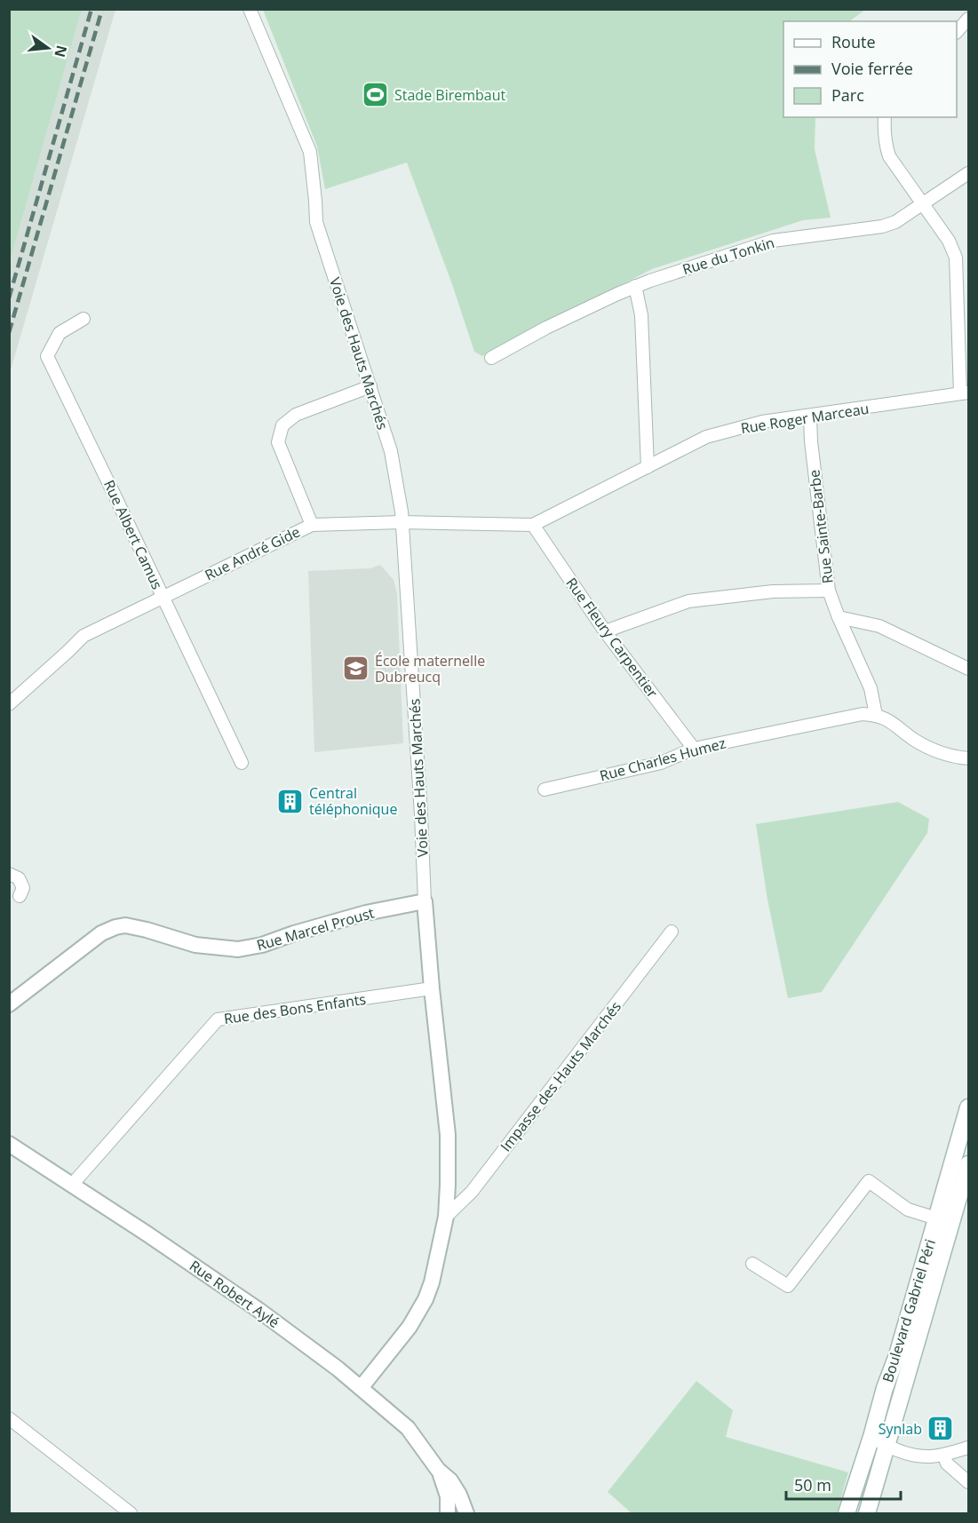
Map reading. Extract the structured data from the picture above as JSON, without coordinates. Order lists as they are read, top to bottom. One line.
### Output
{"streets":{"main road":["Boulevard Gabriel Péri"],"street":["Rue du Tonkin","Voie des Hauts Marchés","Rue Roger Marceau","Rue Sainte-Barbe","Rue Albert Camus","Rue André Gide","Rue Fleury Carpentier","Rue Charles Humez","Rue Marcel Proust","Rue des Bons Enfants","Impasse des Hauts Marchés","Rue Robert Aylé"]},"crossings":[["Voie des Hauts Marchés","Rue André Gide"],["Voie des Hauts Marchés","Rue Marcel Proust"],["Voie des Hauts Marchés","Rue des Bons Enfants"],["Voie des Hauts Marchés","Impasse des Hauts Marchés"],["Voie des Hauts Marchés","Rue Robert Aylé"],["Rue Roger Marceau","Rue Sainte-Barbe"],["Rue Roger Marceau","Rue André Gide"],["Rue Roger Marceau","Rue Fleury Carpentier"],["Rue Sainte-Barbe","Rue Charles Humez"],["Rue Albert Camus","Rue André Gide"],["Rue André Gide","Rue Fleury Carpentier"],["Rue Fleury Carpentier","Rue Charles Humez"],["Rue des Bons Enfants","Rue Robert Aylé"]],"places":{"sports":["Stade Birembaut"],"school or university":["École maternelle Dubreucq"],"building":["Central téléphonique","Synlab"]},"legend":["Route","Voie ferrée","Parc"],"scale_bar":"50 m","north":"right"}
